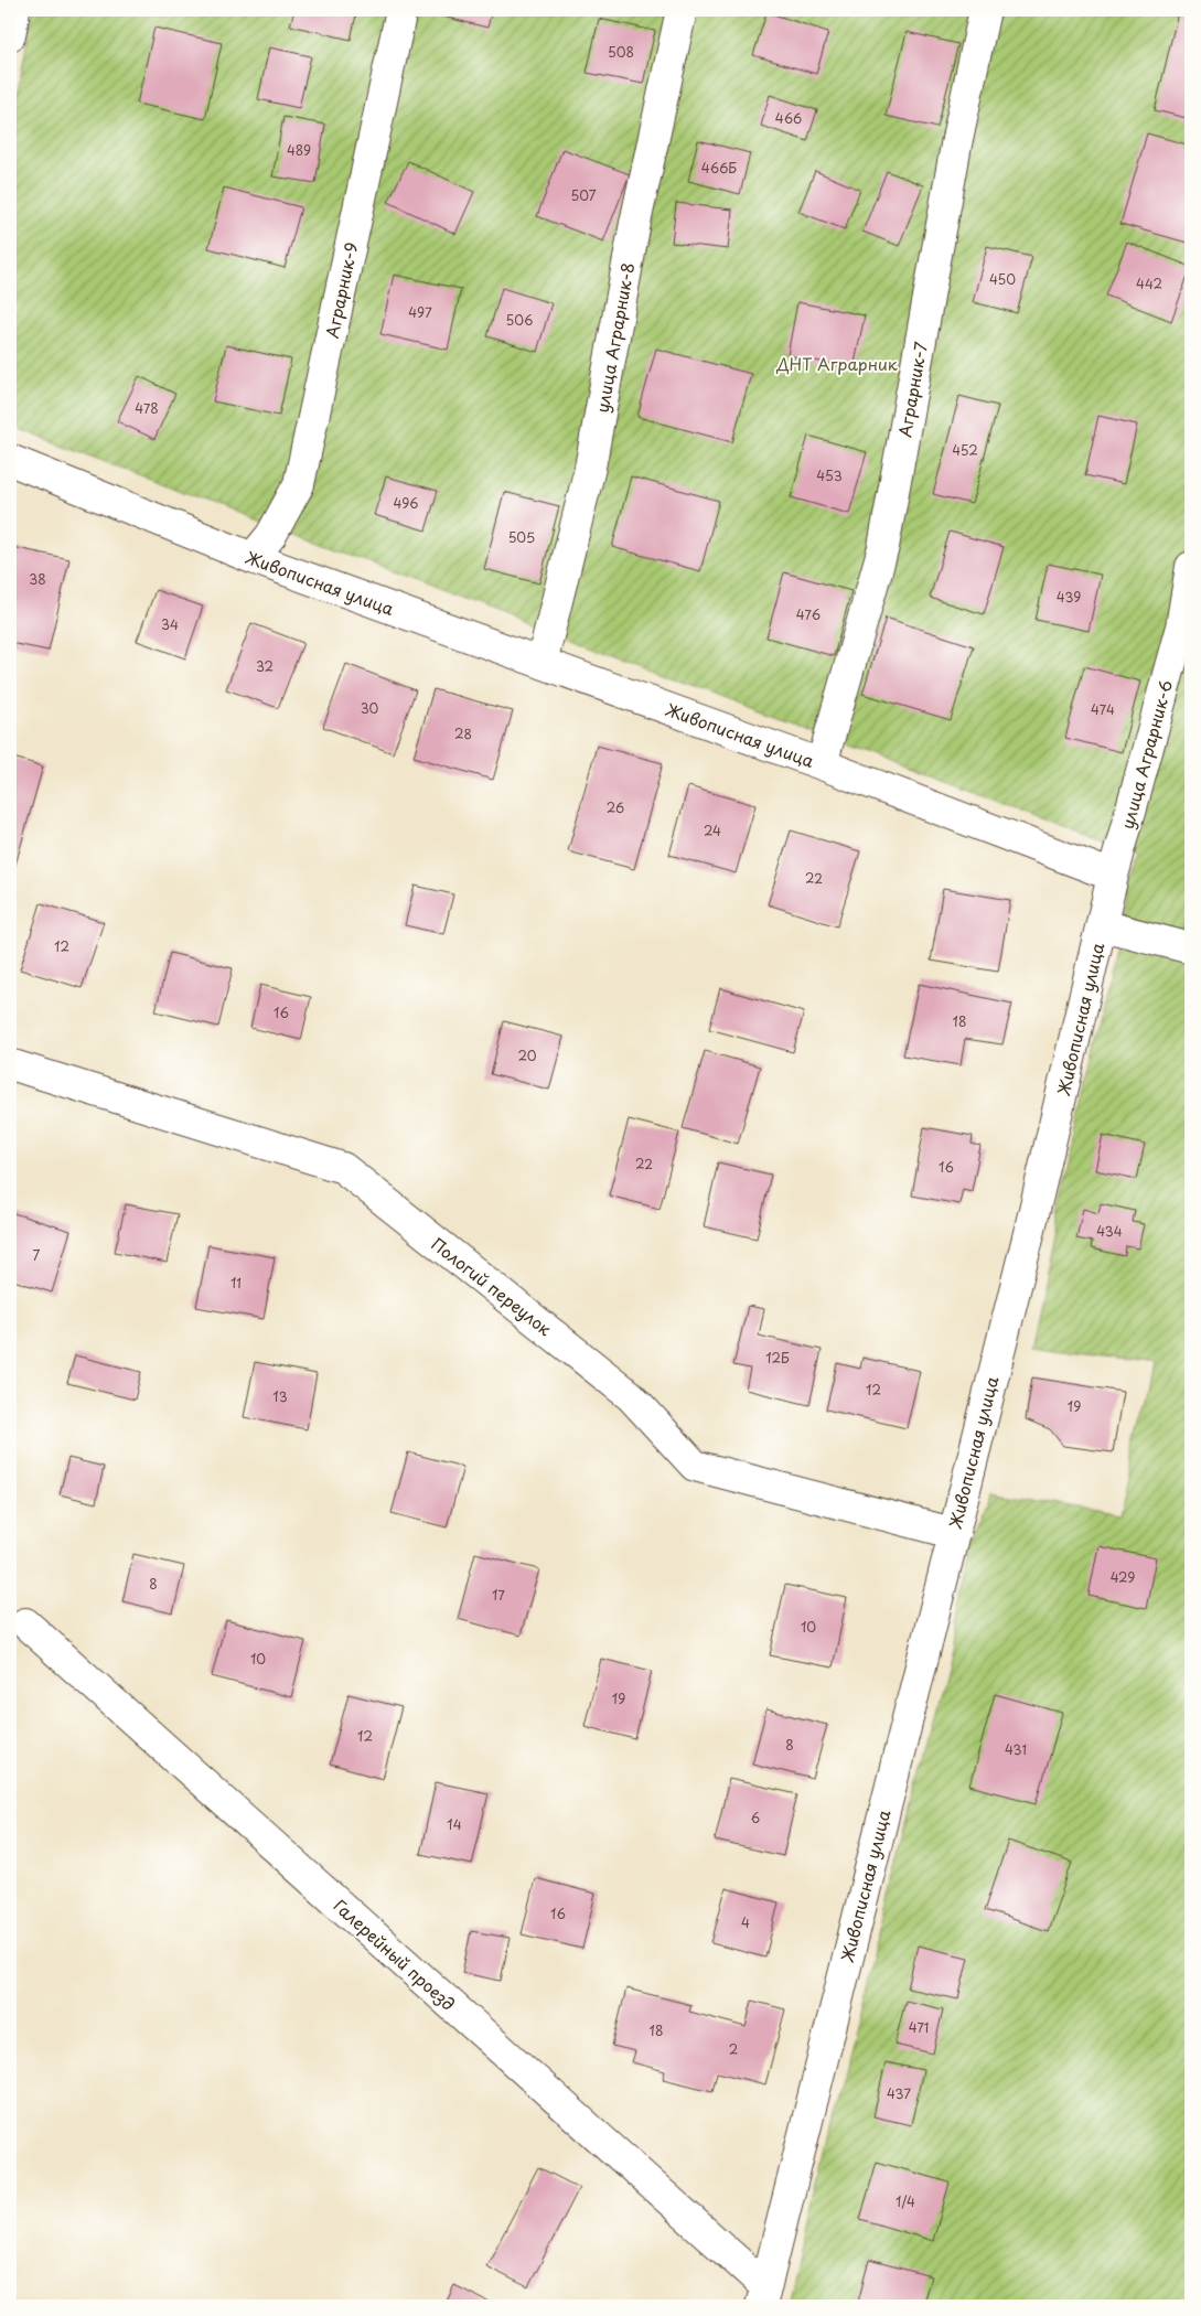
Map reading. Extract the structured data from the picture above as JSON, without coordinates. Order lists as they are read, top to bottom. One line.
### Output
{"streets":{"street":["Аграрник-9","улица Аграрник-8","Аграрник-7","Живописная улица","улица Аграрник-6","Пологий переулок","Галерейный проезд"]},"crossings":[["Аграрник-9","Живописная улица"],["улица Аграрник-8","Живописная улица"],["Аграрник-7","Живописная улица"],["Живописная улица","улица Аграрник-6"],["Живописная улица","Пологий переулок"],["Живописная улица","Галерейный проезд"]],"parks":["ДНТ Аграрник"],"house_numbers":["508","466","489","466Б","507","450","442","497","506","478","452","453","496","505","38","439","476","34","32","30","474","28","26","24","22","12","16","18","20","22","16","434","7","11","12Б","12","13","19","429","8","17","10","10","19","12","8","431","6","14","16","4","471","18","2","437","1/4"]}
